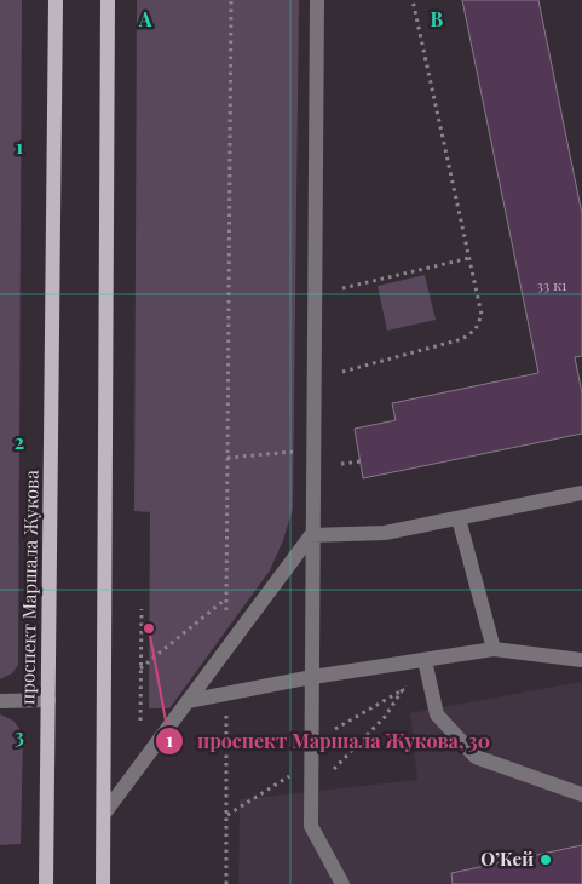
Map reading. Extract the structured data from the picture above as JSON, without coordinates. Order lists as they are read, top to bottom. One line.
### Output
{"streets":{"main road":["проспект Маршала Жукова"]},"places":["проспект Маршала Жукова, 30","О’Кей"],"house_numbers":["33 к1"],"grid":{"columns":["A","B"],"rows":["1","2","3"]}}
